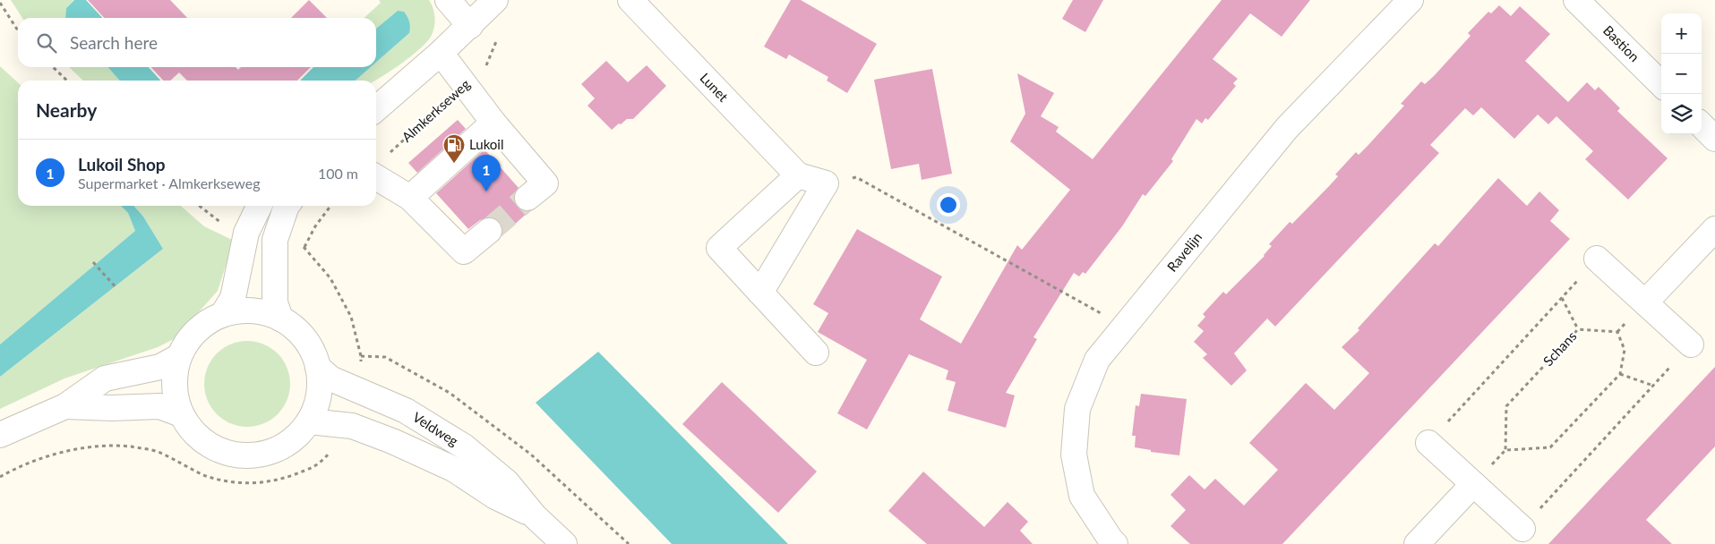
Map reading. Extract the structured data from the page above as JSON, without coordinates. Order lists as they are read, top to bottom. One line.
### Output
{"streets":{"street":["Bastion","Lunet","Ravelijn","Veldweg"],"path":["Almkerkseweg","Schans"]},"places":{"fuel station":["Lukoil"]},"page":{"map_buttons":["+","−"],"search":"Search here","heading":"Nearby","list":[{"mark":"1","name":"Lukoil Shop","note":"Supermarket · Almkerkseweg","value":"100 m"}],"pins":"1"}}
